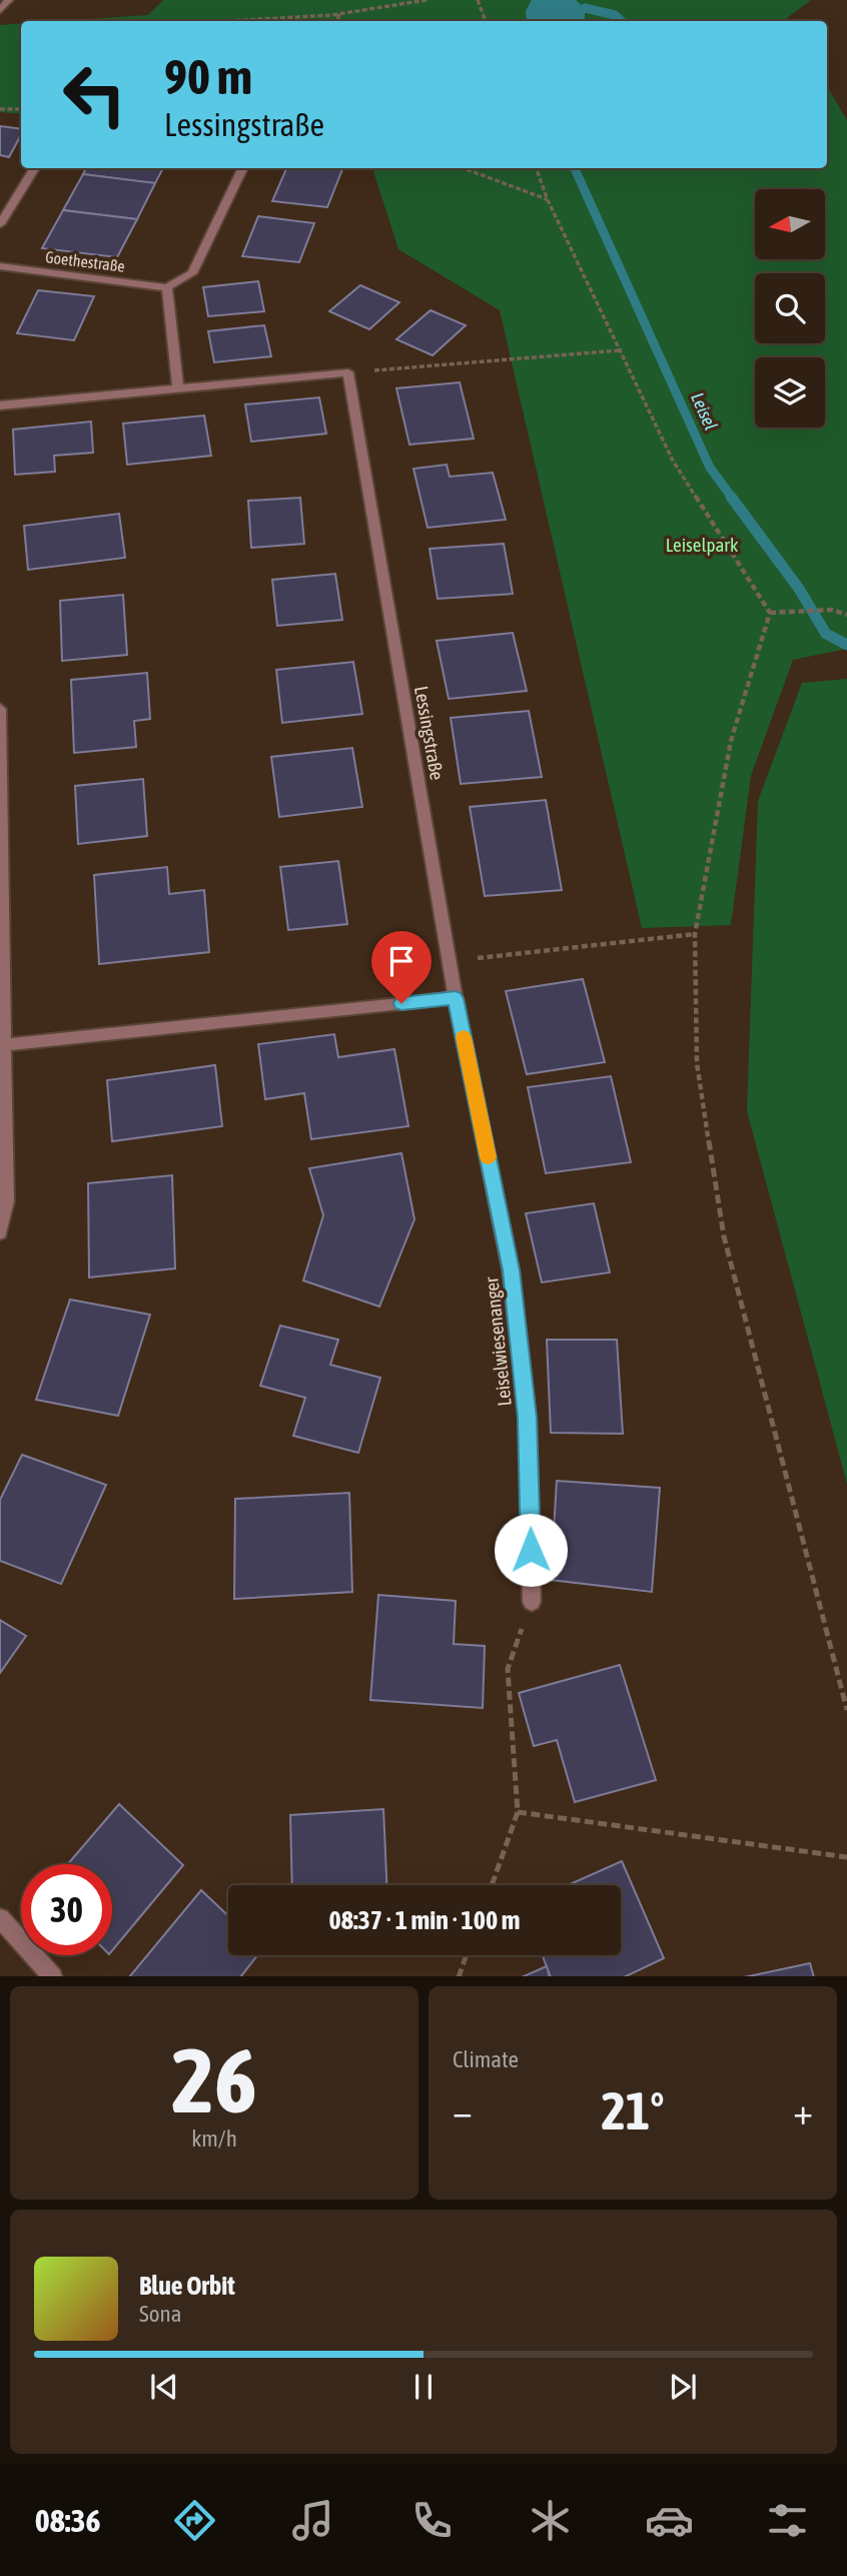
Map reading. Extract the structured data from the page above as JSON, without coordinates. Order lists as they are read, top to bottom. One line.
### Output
{"streets":{"street":["Goethestraße","Lessingstraße","Leiselwiesenanger"]},"crossings":[["Lessingstraße","Leiselwiesenanger"]],"water":["Leisel"],"parks":["Leiselpark"],"north":"left","page":{"turn":["90 m","Lessingstraße"],"limit":"30","trip":"08:37 · 1 min · 100 m","tile":[["26","km/h"],"Climate"],"heat":["−","21°","+"],"song":["Blue Orbit","Sona"],"tabs":"08:36"}}
